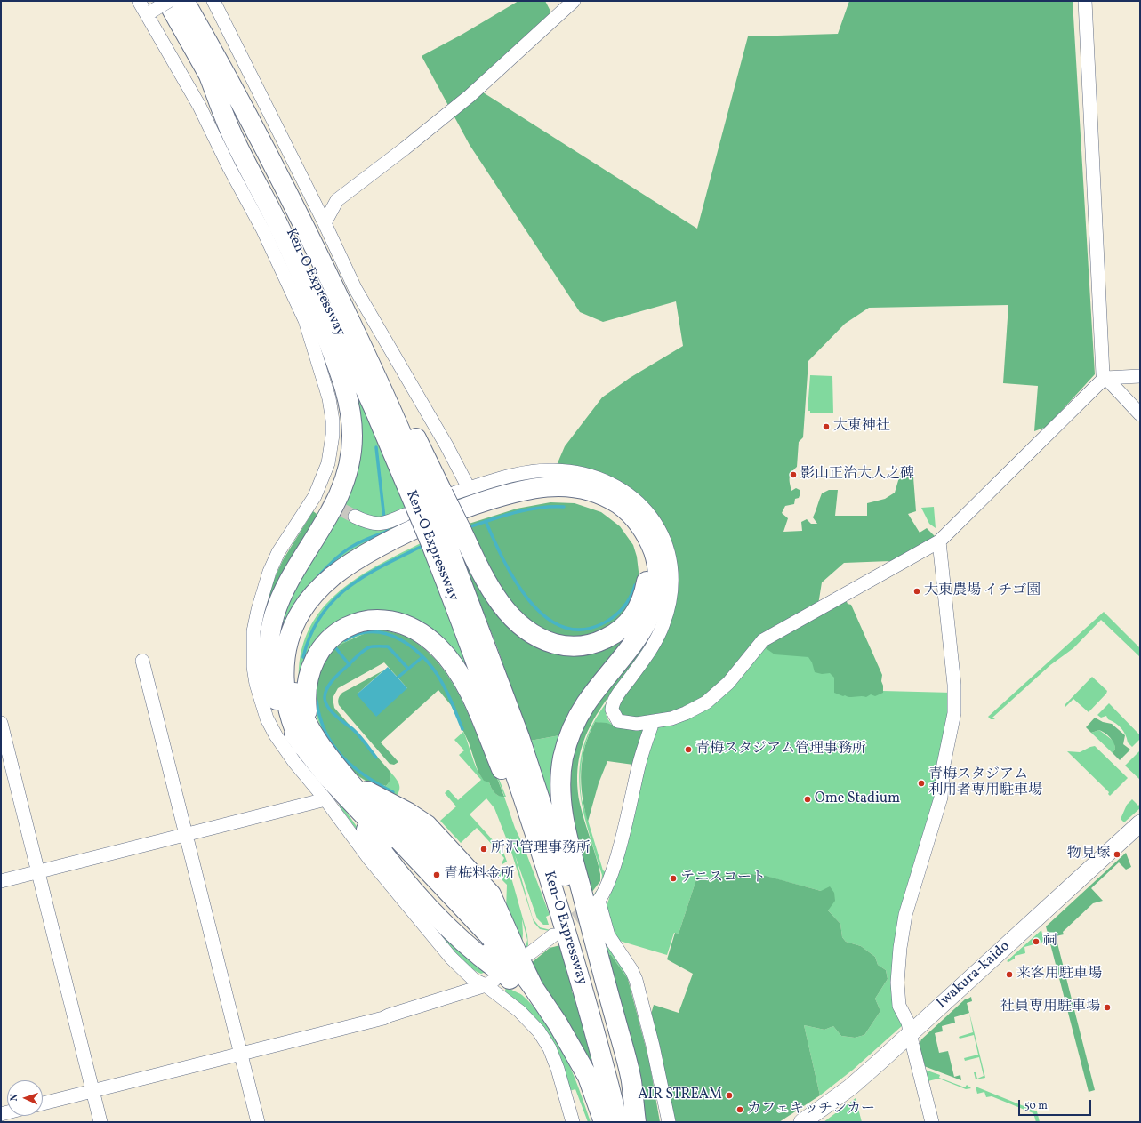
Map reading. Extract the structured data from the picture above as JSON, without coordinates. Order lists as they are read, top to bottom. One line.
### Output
{"streets":{"highway":["Ken-O Expressway"],"main road":["Iwakura-kaido"]},"places":["大東神社","影山正治大人之碑","大東農場 イチゴ園","青梅スタジアム管理事務所","青梅スタジアム 利用者専用駐車場","Ome Stadium","所沢管理事務所","物見塚","青梅料金所","テニスコート","祠","来客用駐車場","社員専用駐車場","AIR STREAM","カフェキッチンカー"],"scale_bar":"50 m","north":"left"}
